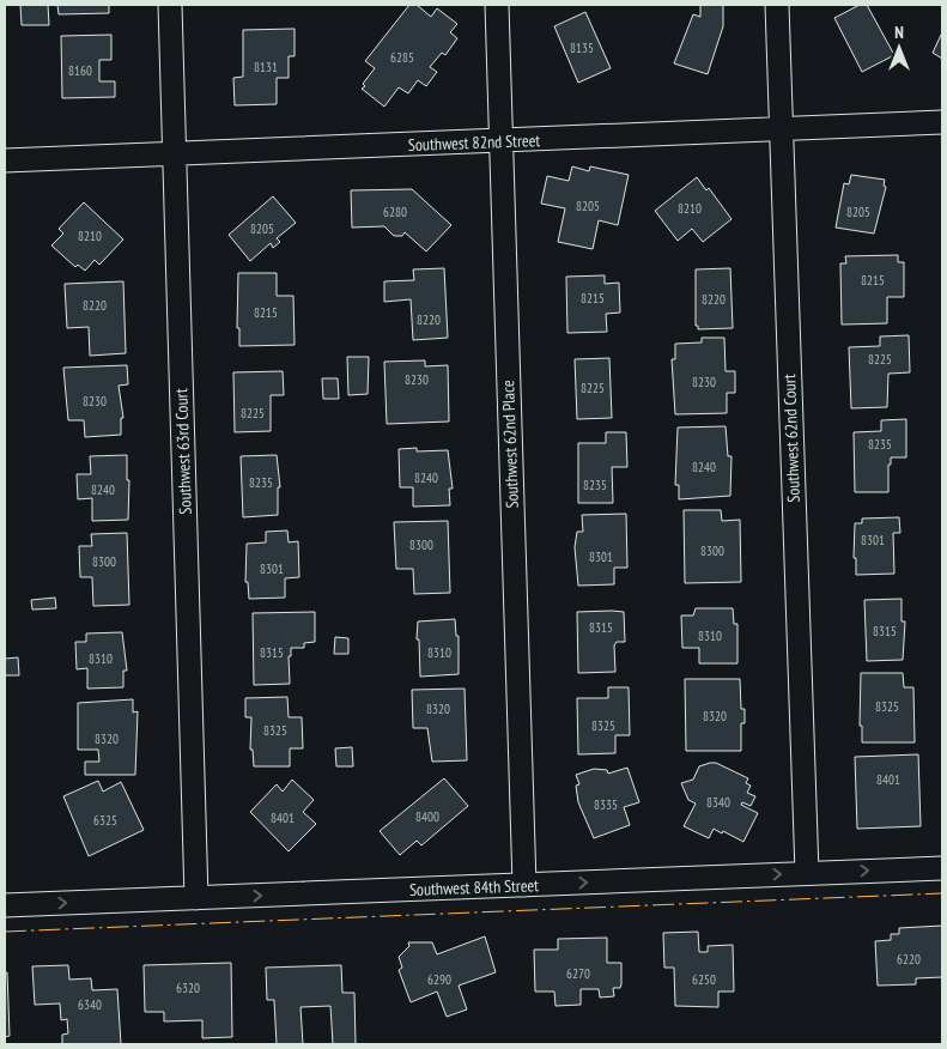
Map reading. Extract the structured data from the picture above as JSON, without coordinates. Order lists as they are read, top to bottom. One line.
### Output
{"streets":{"street":["Southwest 82nd Street","Southwest 62nd Court","Southwest 62nd Place","Southwest 63rd Court","Southwest 84th Street"]},"crossings":[["Southwest 82nd Street","Southwest 62nd Court"],["Southwest 82nd Street","Southwest 62nd Place"],["Southwest 82nd Street","Southwest 63rd Court"],["Southwest 62nd Court","Southwest 84th Street"],["Southwest 62nd Place","Southwest 84th Street"],["Southwest 63rd Court","Southwest 84th Street"]],"one_way":["Southwest 84th Street"],"house_numbers":["8135","6285","8131","8160","8205","8210","6280","8205","8205","8210","8215","8215","8220","8220","8215","8220","8225","8230","8230","8225","8230","8225","8235","8240","8240","8235","8235","8240","8301","8300","8300","8301","8300","8301","8315","8315","8310","8315","8310","8310","8325","8320","8320","8325","8325","8320","8401","8340","8335","8400","8401","6325","6220","6270","6290","6250","6320","6340"],"north":"top"}
